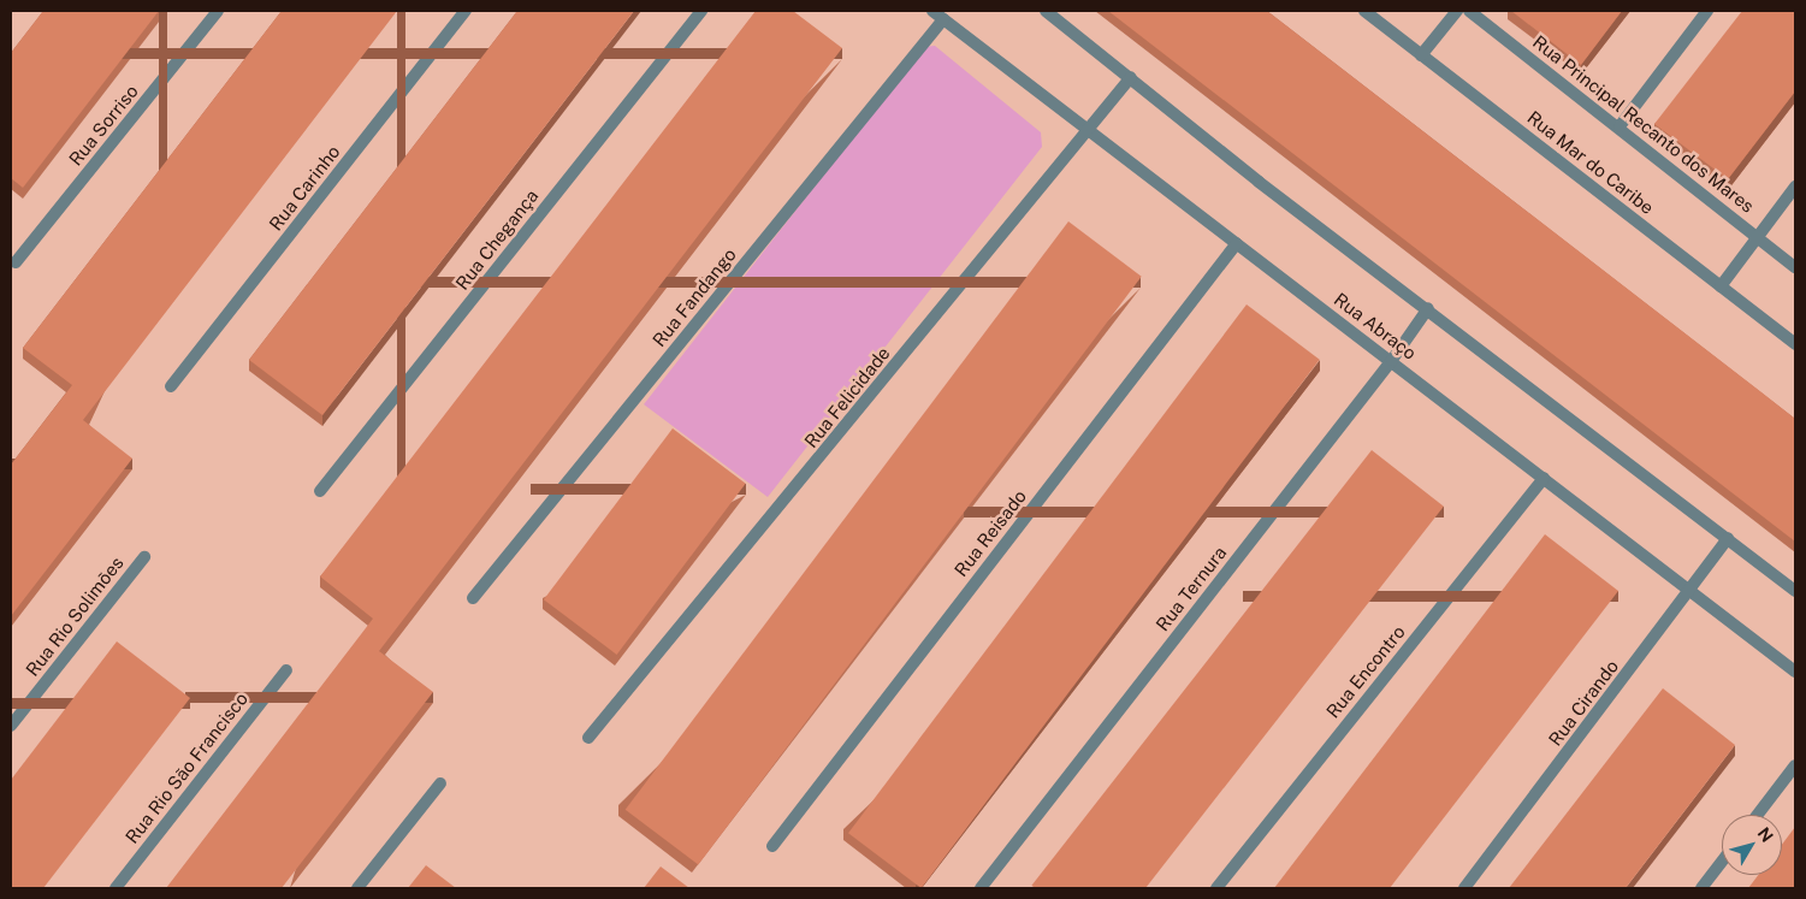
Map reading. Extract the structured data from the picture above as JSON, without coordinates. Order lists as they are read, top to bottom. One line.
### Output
{"streets":{"street":["Rua Principal Recanto dos Mares","Rua Sorriso","Rua Mar do Caribe","Rua Carinho","Rua Chegança","Rua Fandango","Rua Abraço","Rua Felicidade","Rua Reisado","Rua Ternura","Rua Rio Solimões","Rua Encontro","Rua Cirando","Rua Rio São Francisco"]},"crossings":[["Rua Fandango","Rua Abraço"],["Rua Abraço","Rua Felicidade"],["Rua Abraço","Rua Reisado"],["Rua Abraço","Rua Ternura"],["Rua Abraço","Rua Encontro"],["Rua Abraço","Rua Cirando"]],"north":"top right"}
